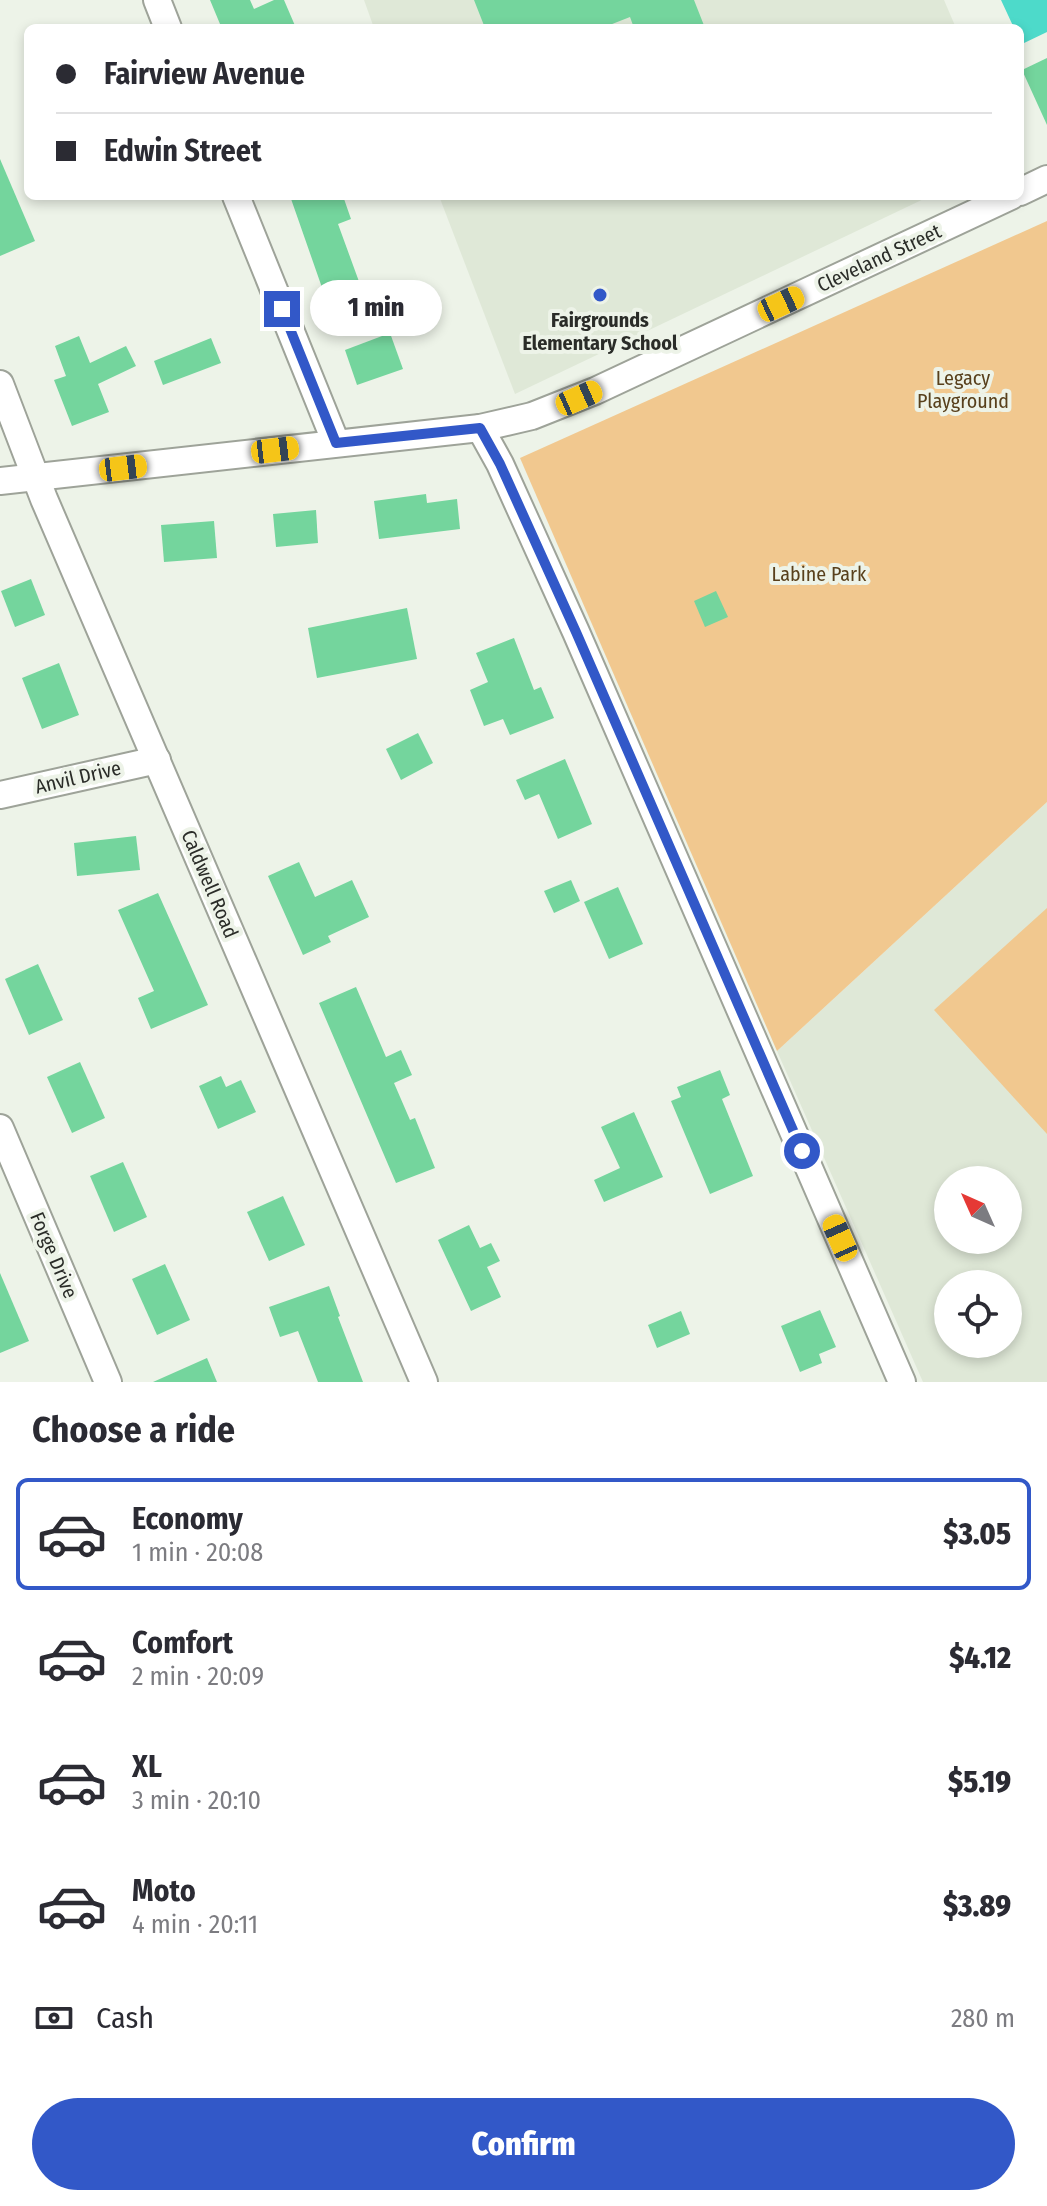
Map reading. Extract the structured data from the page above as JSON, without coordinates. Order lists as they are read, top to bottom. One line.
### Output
{"streets":{"street":["Cleveland Street","Anvil Drive","Caldwell Road","Forge Drive"]},"crossings":[["Cleveland Street","Caldwell Road"],["Anvil Drive","Caldwell Road"]],"parks":["Legacy Playground","Labine Park"],"places":["Fairgrounds Elementary School"],"north":"top left","page":{"banner":["Fairview Avenue","Edwin Street"],"bubble":"1 min","heading":"Choose a ride","list":[{"name":"Economy","note":"1 min · 20:08","value":"$3.05"},{"name":"Comfort","note":"2 min · 20:09","value":"$4.12"},{"name":"XL","note":"3 min · 20:10","value":"$5.19"},{"name":"Moto","note":"4 min · 20:11","value":"$3.89"}],"pay":["Cash","280 m"],"buttons":"Confirm"}}
